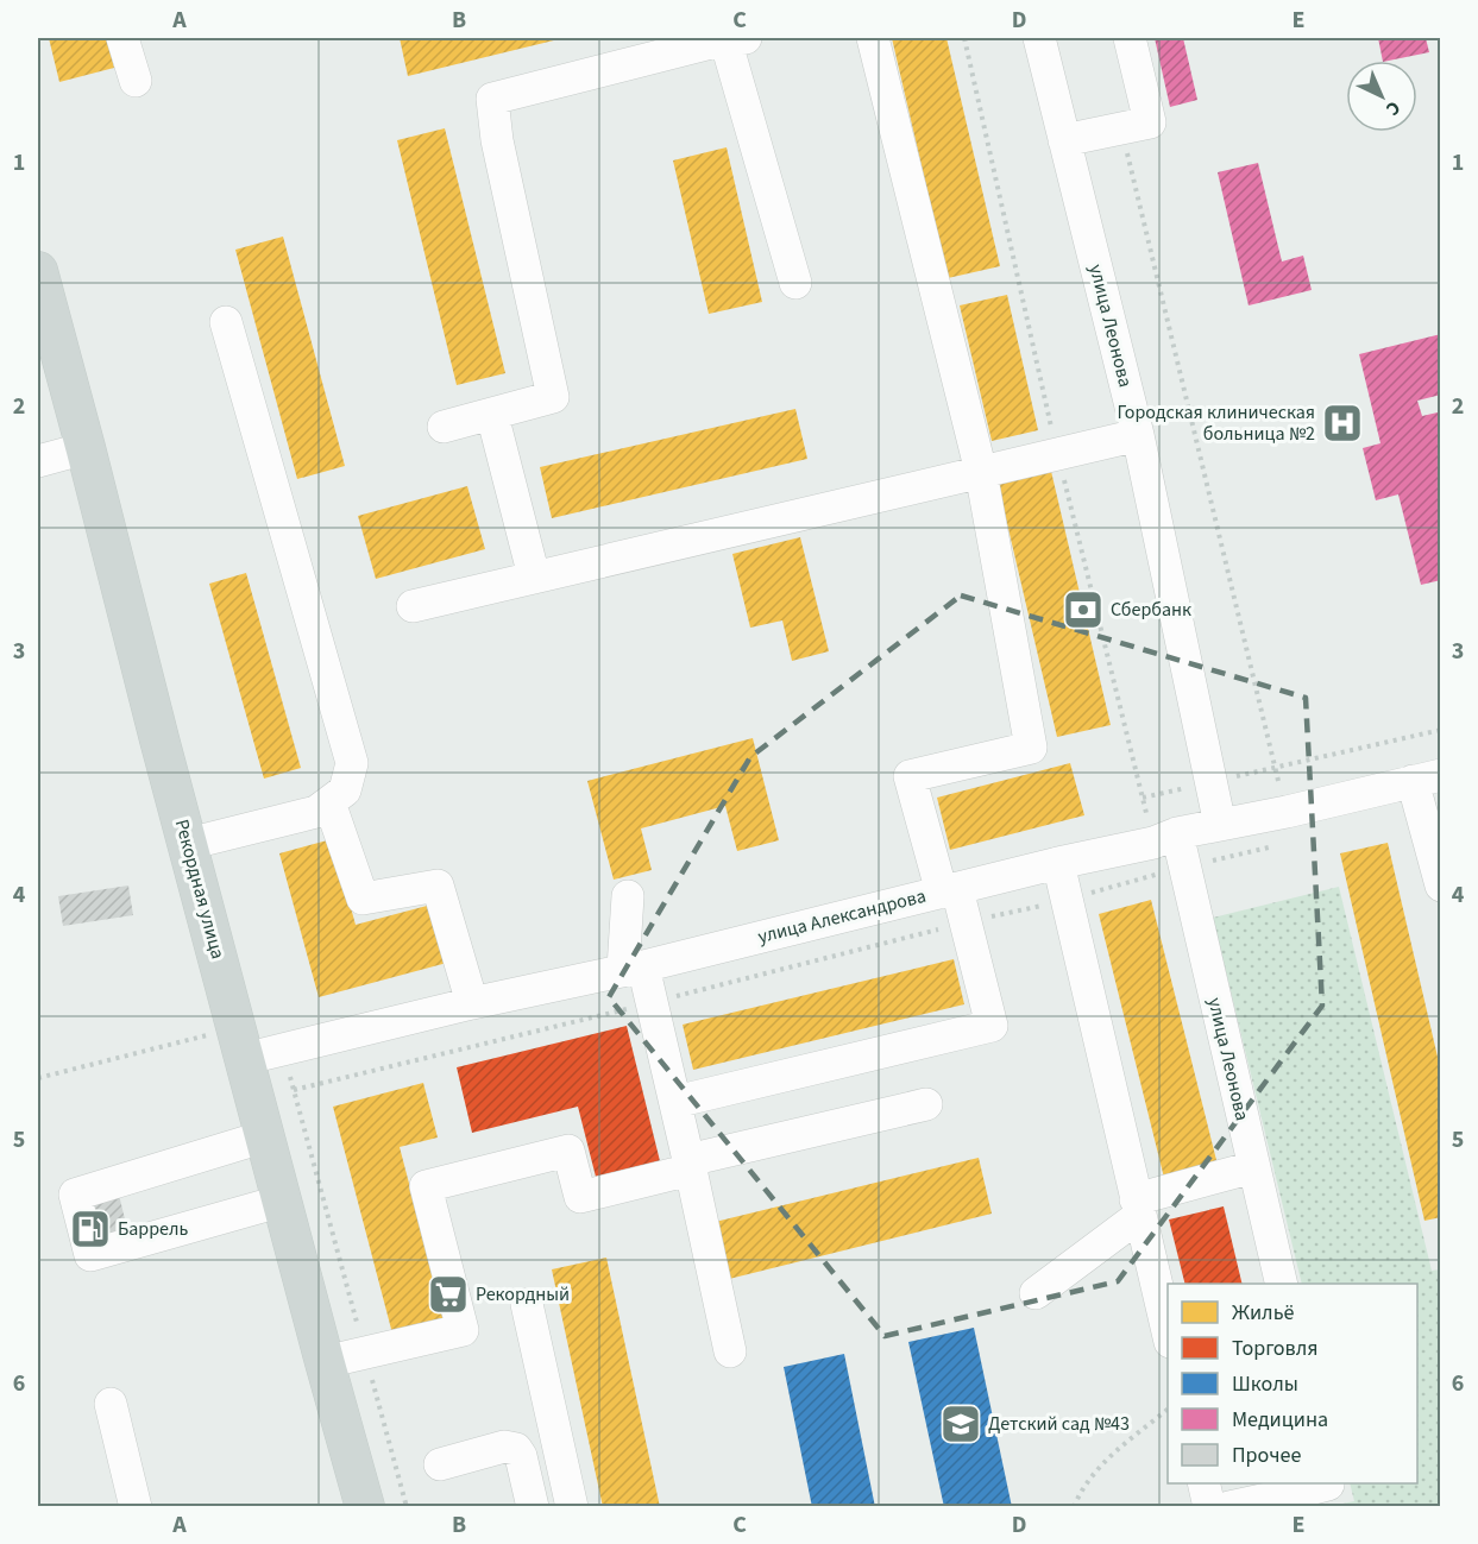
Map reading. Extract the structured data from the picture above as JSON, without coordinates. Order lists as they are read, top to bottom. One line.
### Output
{"streets":{"main road":["Рекордная улица"],"street":["улица Леонова","улица Александрова"]},"crossings":[["улица Леонова","улица Александрова"],["Рекордная улица","улица Александрова"]],"places":{"hospital":["Городская клиническая больница №2"],"bank":["Сбербанк"],"fuel station":["Баррель"],"supermarket":["Рекордный"],"school or university":["Детский сад №43"]},"legend":["Жильё","Торговля","Школы","Медицина","Прочее"],"north":"bottom right","grid":{"columns":["A","B","C","D","E"],"rows":["1","2","3","4","5","6"]}}
